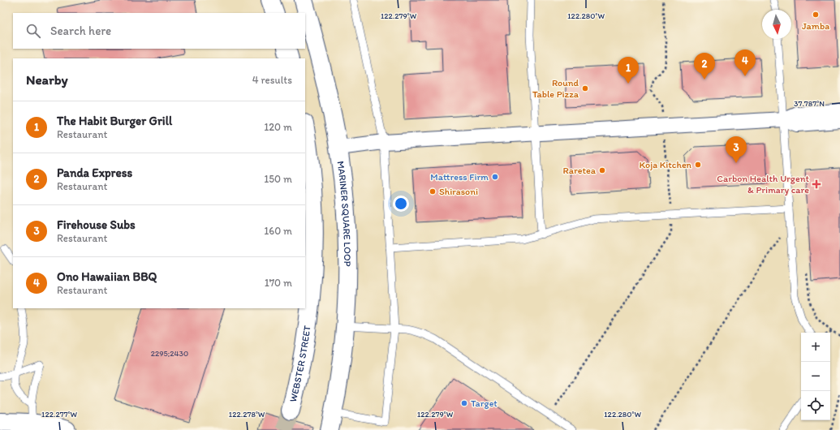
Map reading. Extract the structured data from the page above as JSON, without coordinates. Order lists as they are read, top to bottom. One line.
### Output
{"streets":{"street":["MARINER SQUARE LOOP","WEBSTER STREET"]},"places":{"other":["Jamba","Round Table Pizza","Koja Kitchen","Raretea","Mattress Firm","Shirasoni","Target"],"health":["Carbon Health Urgent & Primary care"]},"house_numbers":["2295;2430"],"north":"bottom","page":{"search":"Search here","pins":["4","2","1","3"],"heading":["Nearby","4 results"],"list":[{"mark":"1","name":"The Habit Burger Grill","note":"Restaurant","value":"120 m"},{"mark":"2","name":"Panda Express","note":"Restaurant","value":"150 m"},{"mark":"3","name":"Firehouse Subs","note":"Restaurant","value":"160 m"},{"mark":"4","name":"Ono Hawaiian BBQ","note":"Restaurant","value":"170 m"}],"map_buttons":["+","−"]},"coordinates":["122.279°W","122.280°W","37.787°N","122.277°W","122.278°W"]}
